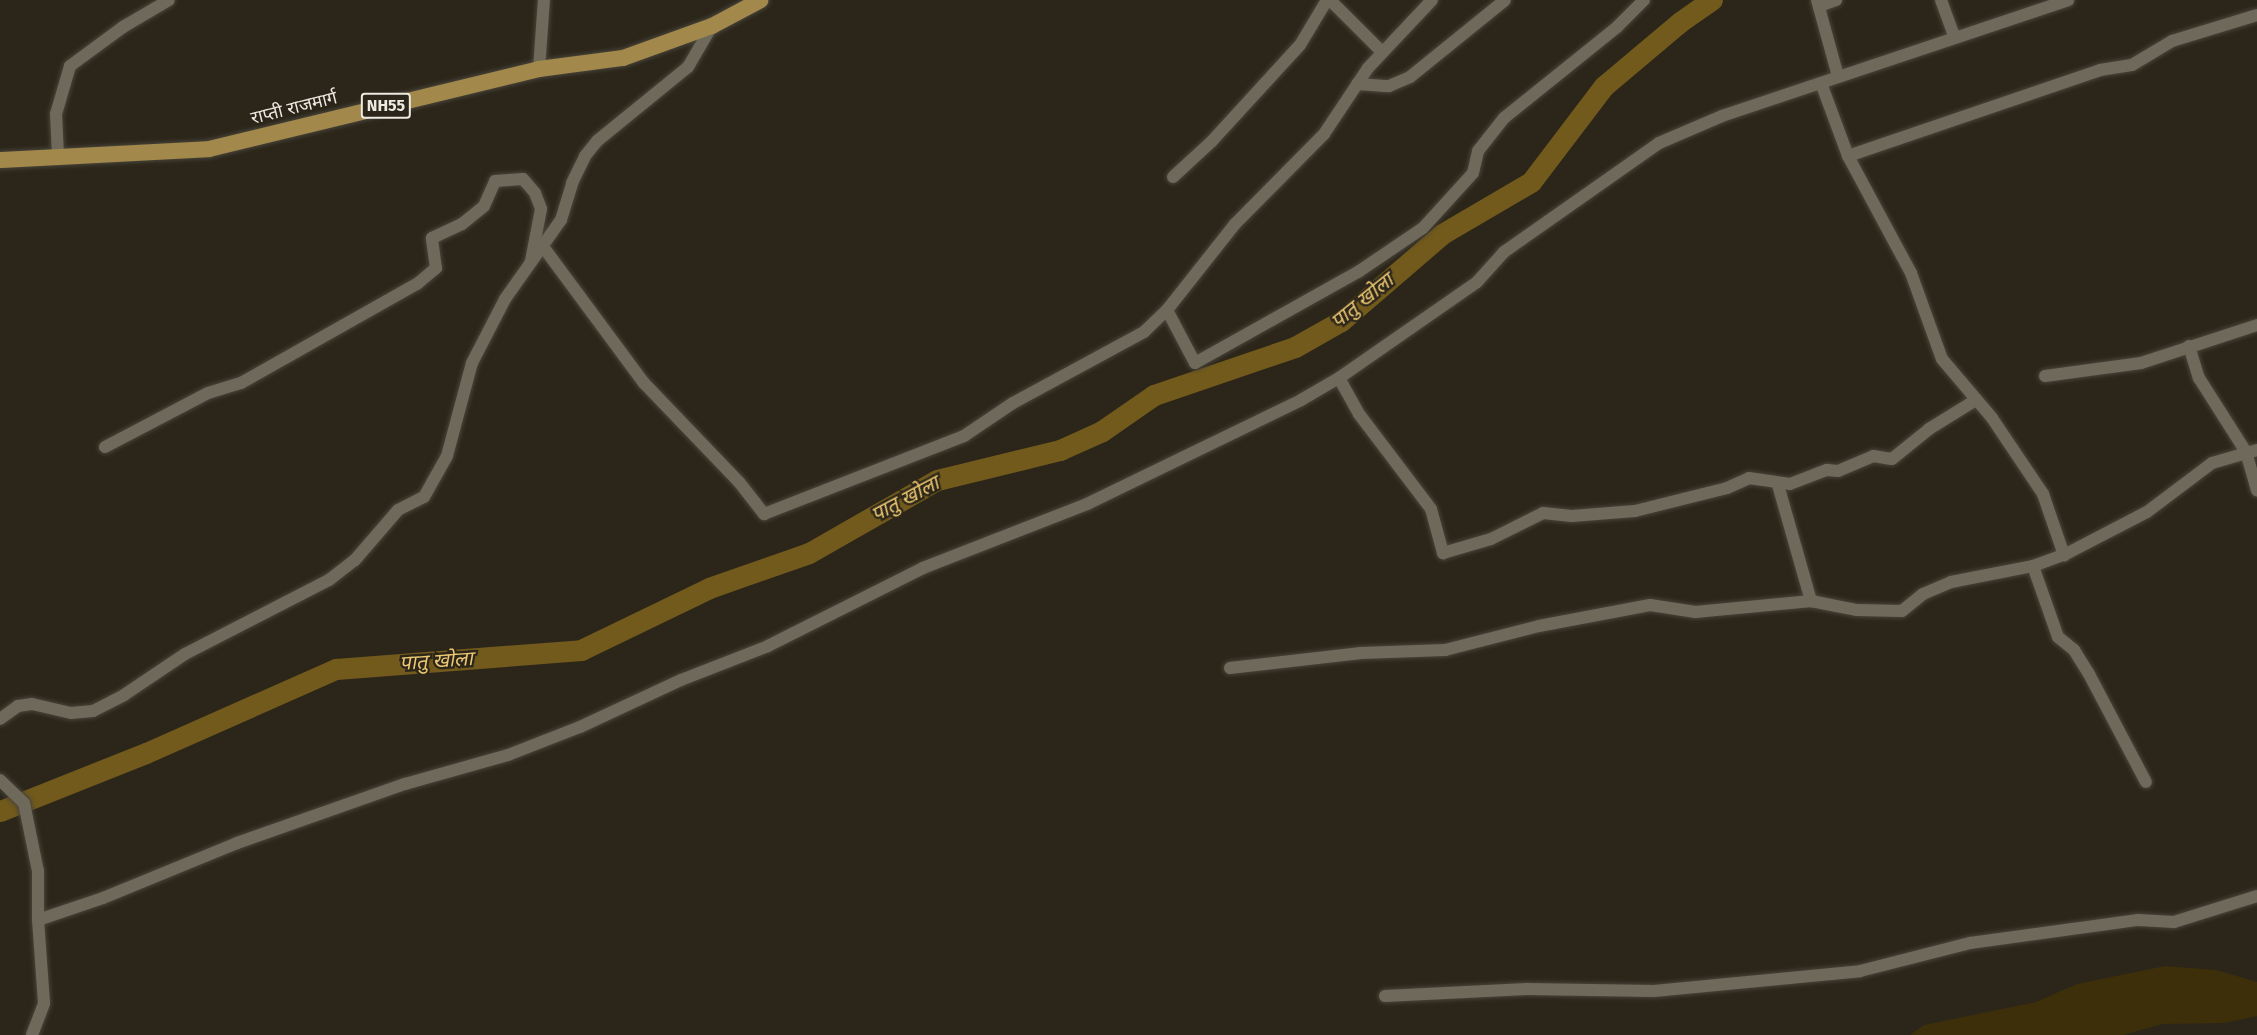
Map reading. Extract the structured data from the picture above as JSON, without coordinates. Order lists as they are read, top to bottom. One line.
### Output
{"streets":{"main road":["NH55","राप्ती राजमार्ग"]},"water":["पातु खोला"]}
